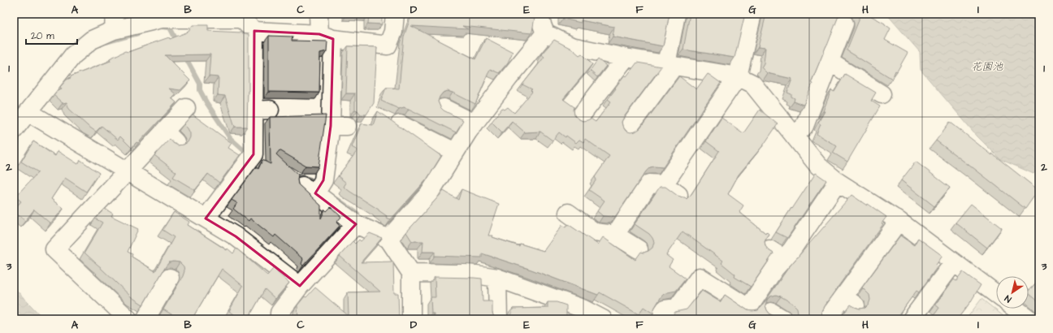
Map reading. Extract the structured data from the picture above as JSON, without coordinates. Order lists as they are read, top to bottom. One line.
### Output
{"water":["花園池"],"scale_bar":"20 m","north":"bottom left","grid":{"columns":["A","B","C","D","E","F","G","H","I"],"rows":["1","2","3"]}}
